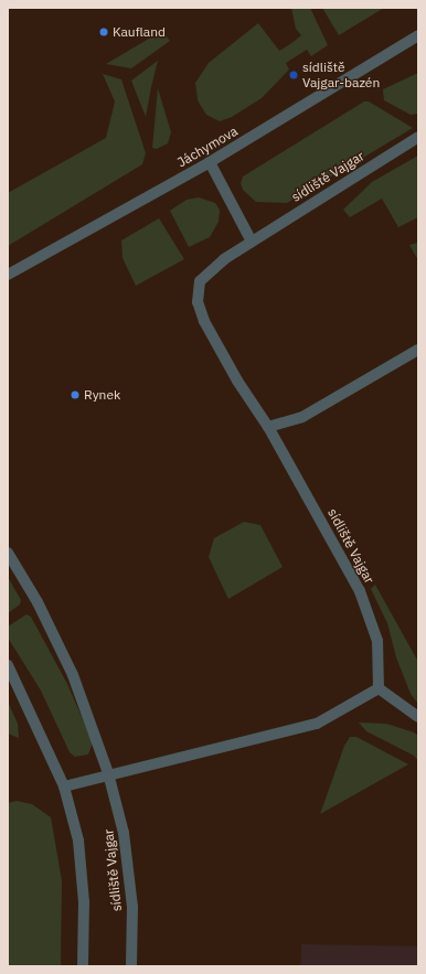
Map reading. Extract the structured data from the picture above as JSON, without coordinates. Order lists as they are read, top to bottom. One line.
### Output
{"streets":{"street":["Jáchymova","sídliště Vajgar"]},"places":["Kaufland","sídliště Vajgar-bazén","Rynek"]}
